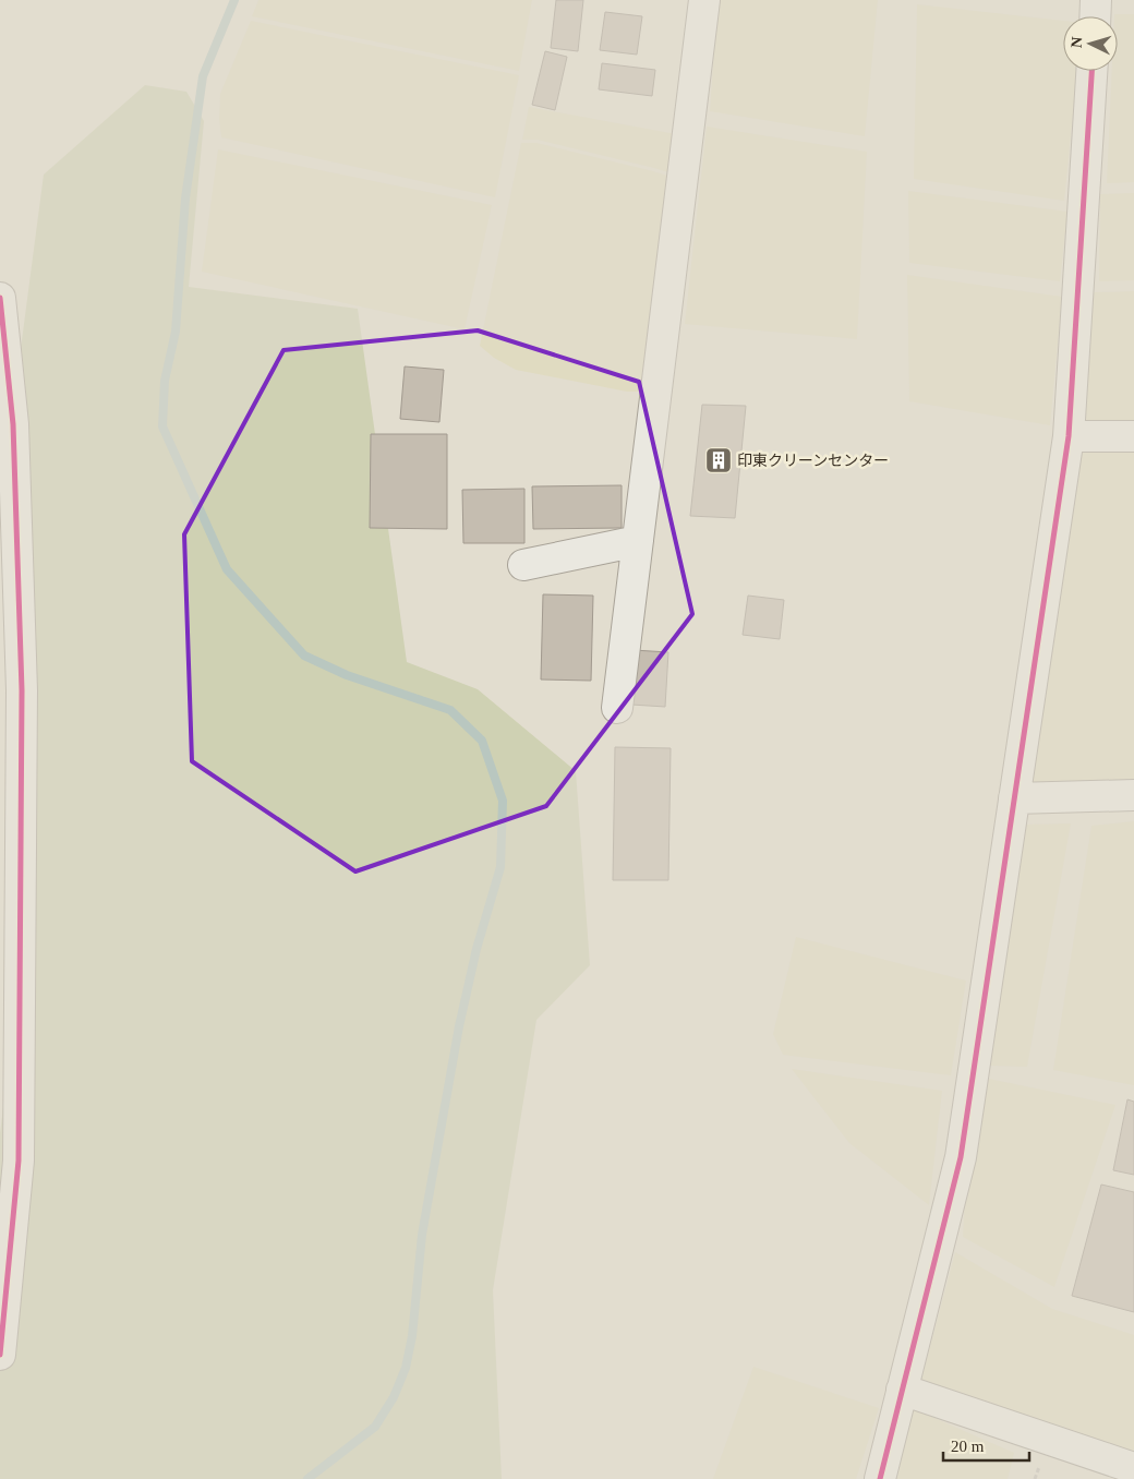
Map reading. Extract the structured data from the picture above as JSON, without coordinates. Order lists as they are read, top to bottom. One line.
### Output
{"places":{"building":["印東クリーンセンター"]},"scale_bar":"20 m","north":"left"}
